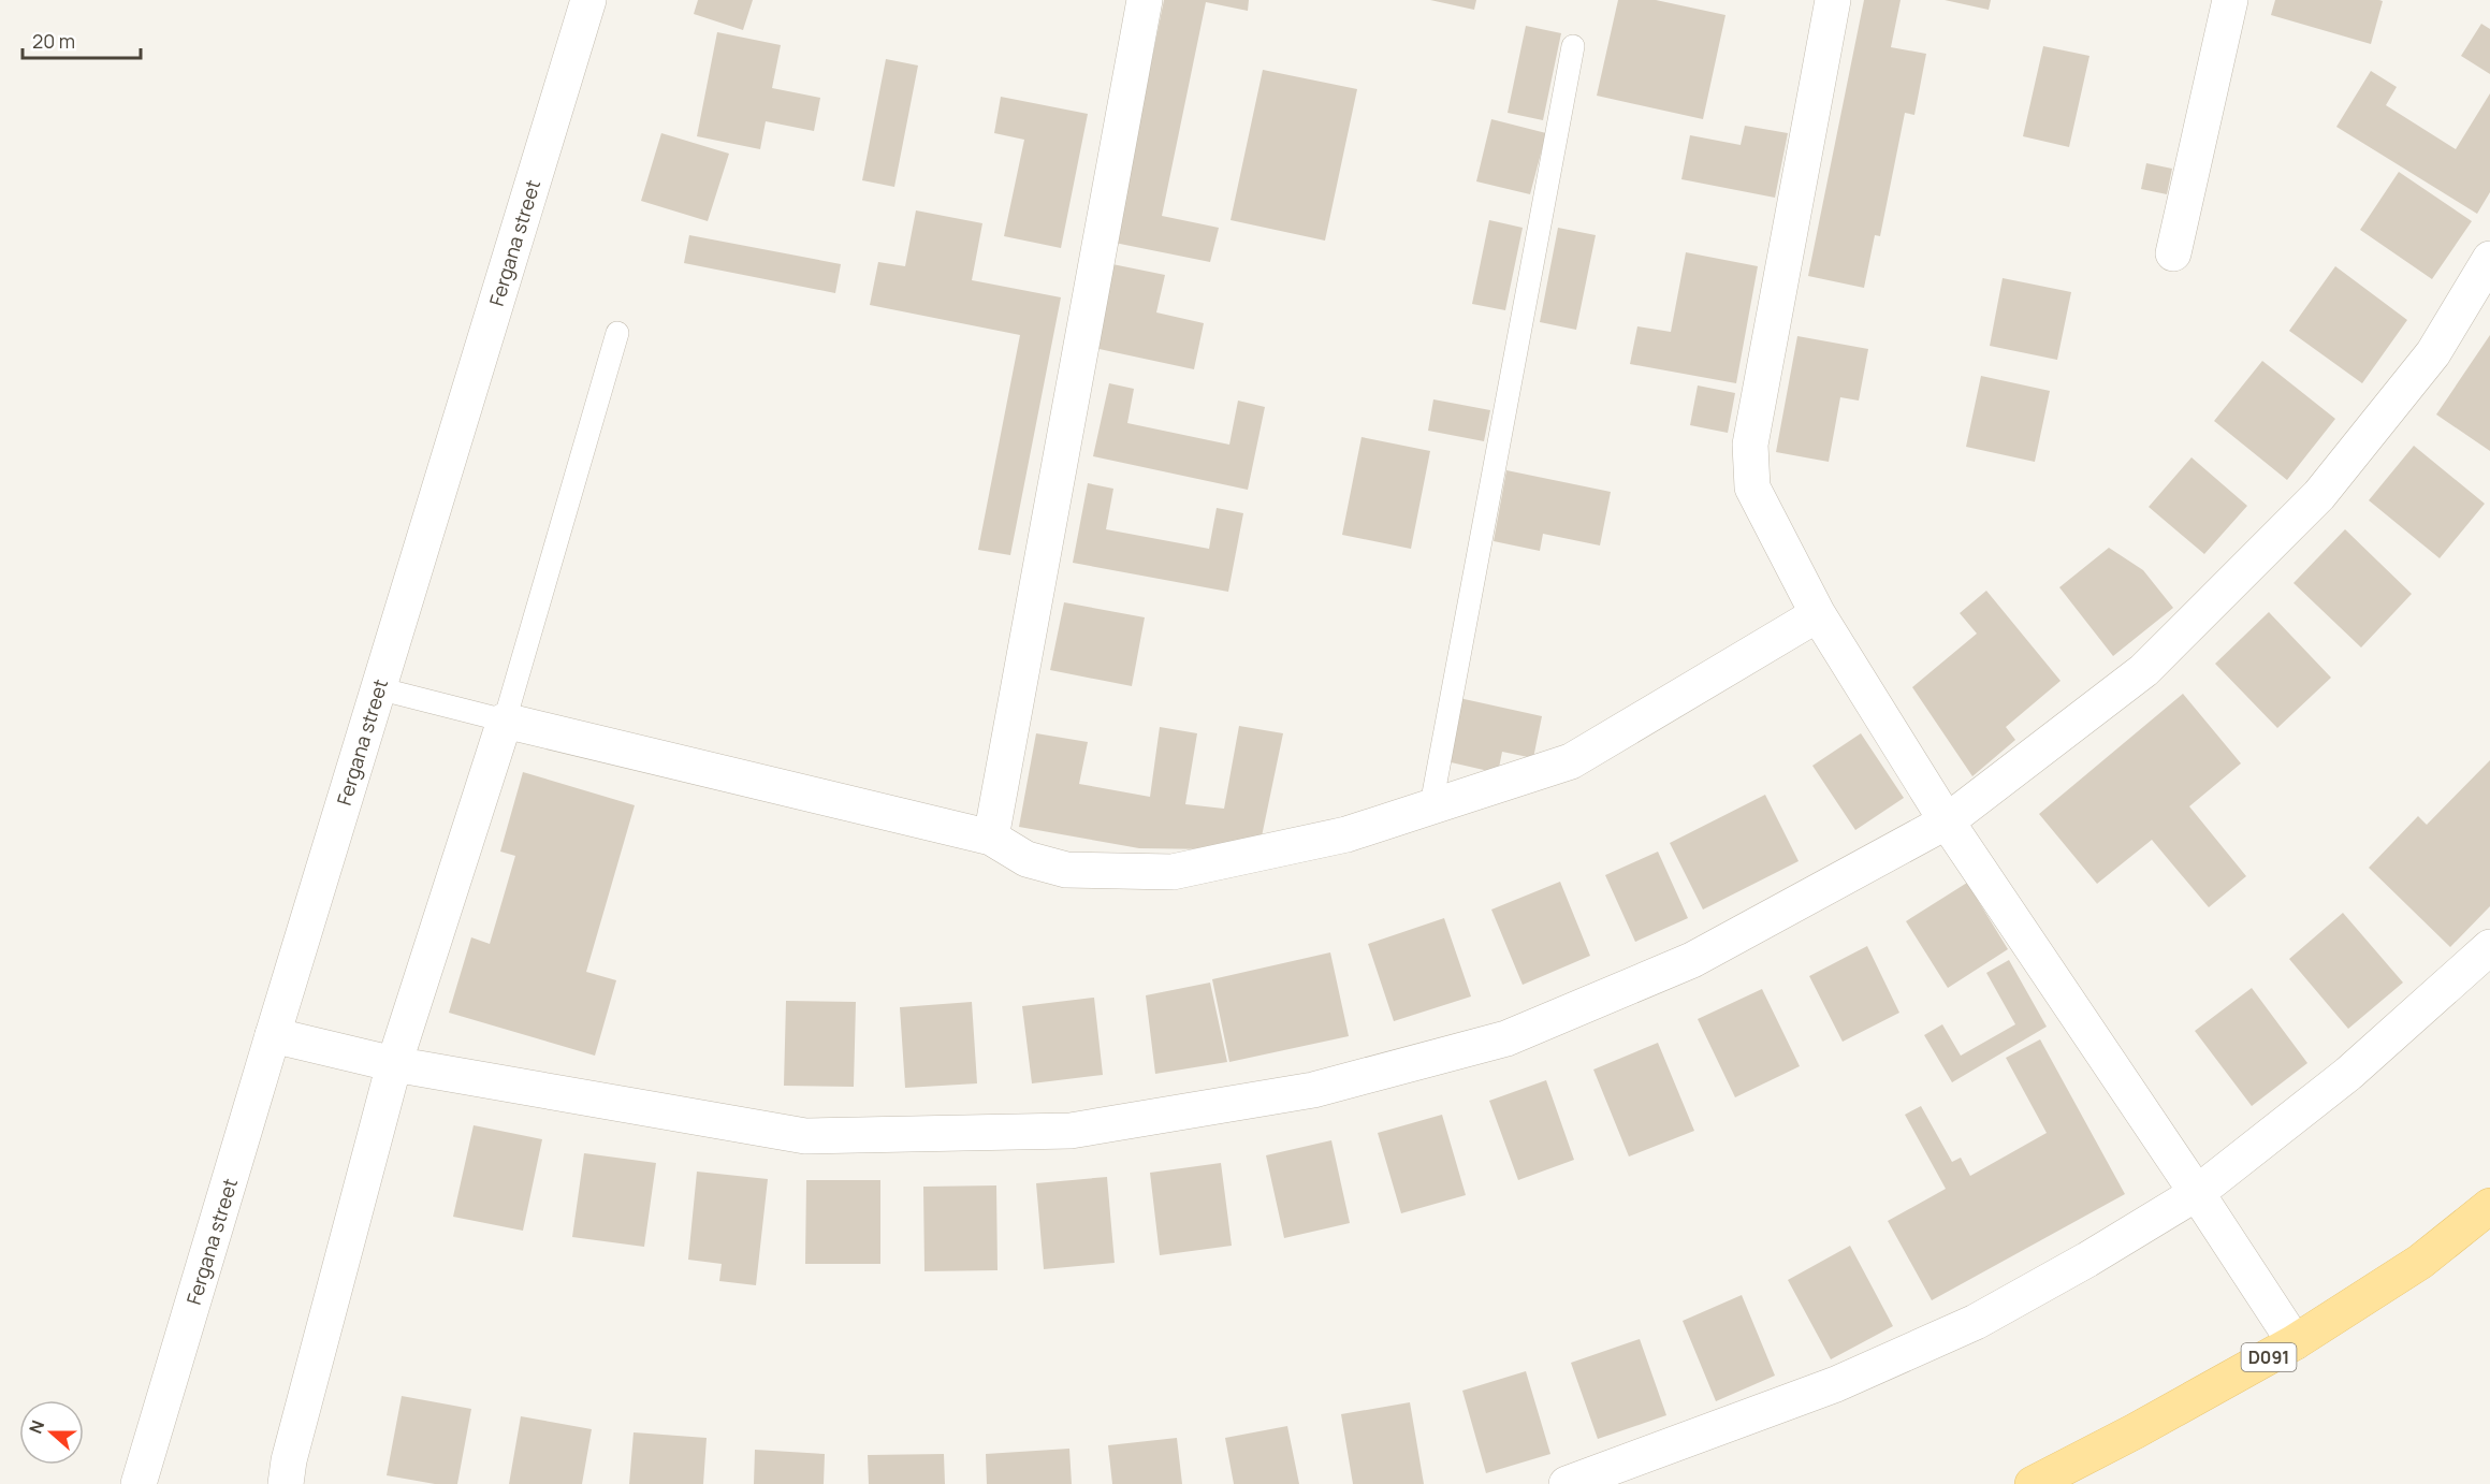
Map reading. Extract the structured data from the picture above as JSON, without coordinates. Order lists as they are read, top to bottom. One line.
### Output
{"streets":{"main road":["D091"],"street":["Fergana street"]},"scale_bar":"20 m","north":"left"}
